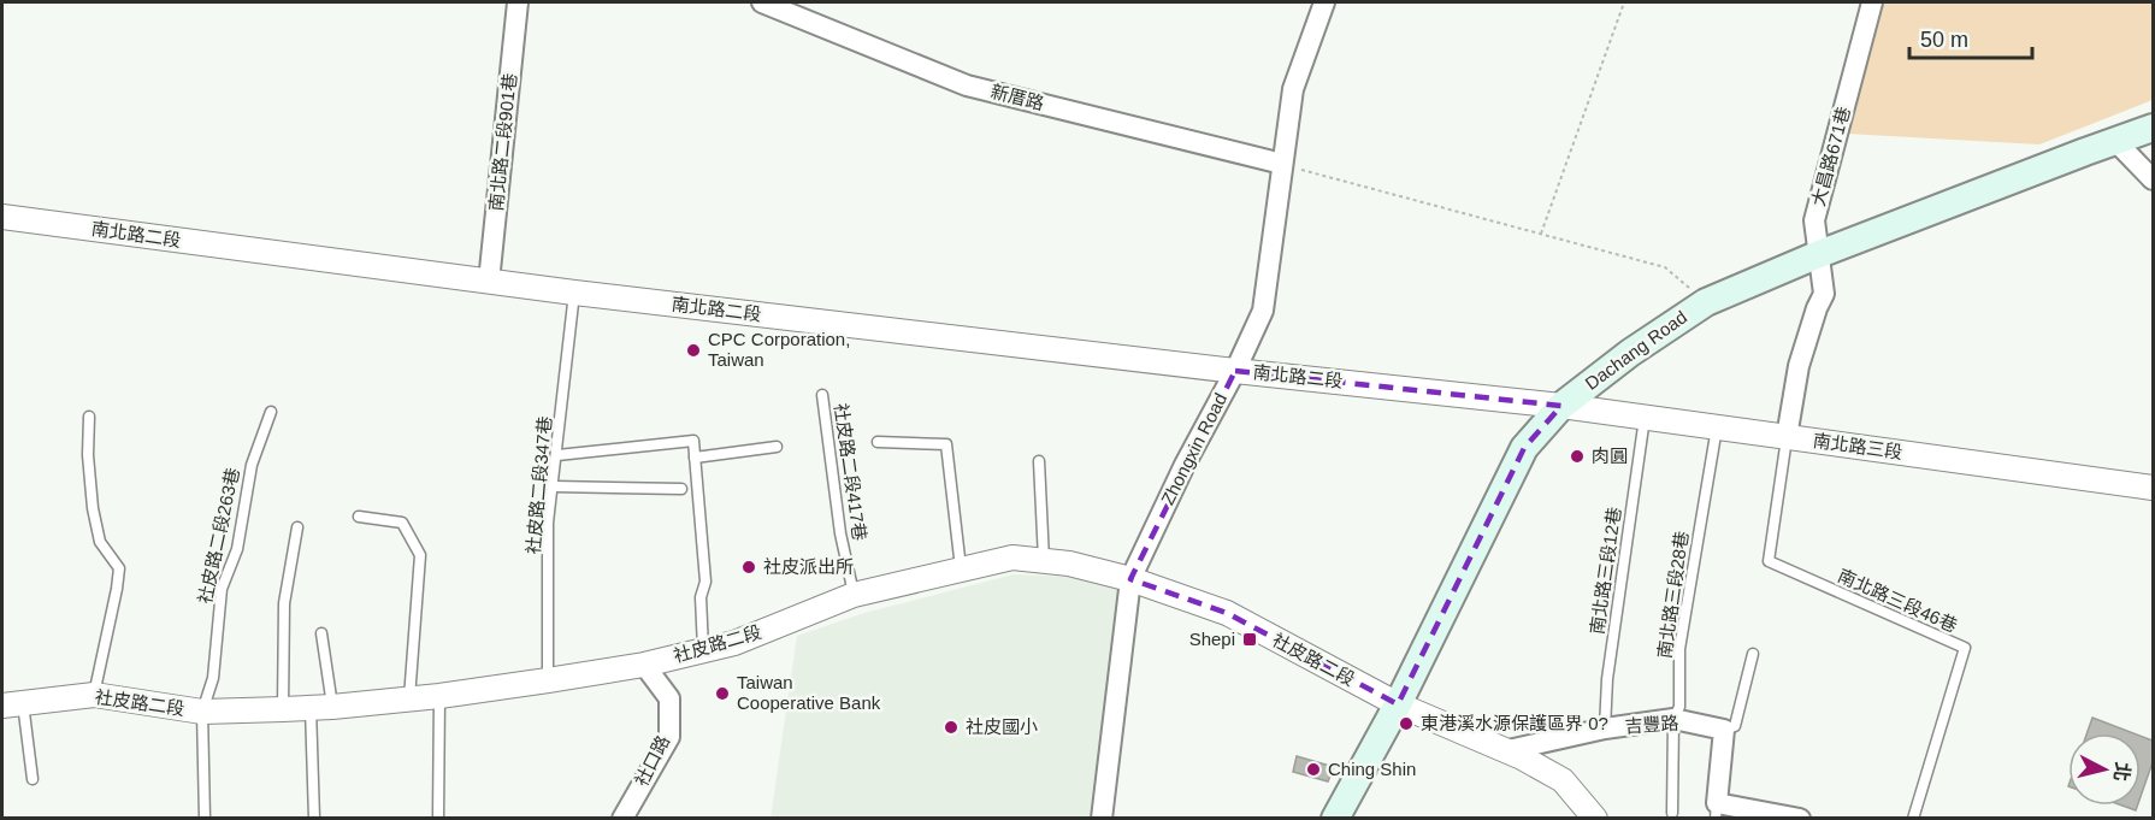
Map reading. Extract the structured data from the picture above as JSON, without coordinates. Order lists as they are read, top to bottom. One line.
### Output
{"streets":{"main road":["Dachang Road"],"street":["新厝路","南北路二段901巷","大昌路671巷","南北路二段","南北路三段","Zhongxin Road","社皮路二段","吉豐路","社口路"],"lane":["社皮路二段417巷","社皮路二段347巷","社皮路二段263巷","南北路三段12巷","南北路三段28巷","南北路三段46巷"]},"crossings":[["新厝路","Zhongxin Road"],["南北路二段901巷","南北路二段"],["大昌路671巷","Dachang Road"],["大昌路671巷","南北路三段"],["大昌路671巷","南北路三段46巷"],["南北路二段","Dachang Road"],["南北路二段","南北路三段"],["南北路二段","Zhongxin Road"],["南北路二段","社皮路二段347巷"],["Dachang Road","南北路三段"],["Dachang Road","社皮路二段"],["南北路三段","南北路三段12巷"],["南北路三段","南北路三段28巷"],["南北路三段","南北路三段46巷"],["Zhongxin Road","社皮路二段"],["社皮路二段417巷","社皮路二段"],["社皮路二段347巷","社皮路二段"],["社皮路二段263巷","社皮路二段"],["南北路三段12巷","吉豐路"],["南北路三段28巷","吉豐路"],["社皮路二段","吉豐路"],["社皮路二段","社口路"]],"places":{"other":["CPC Corporation, Taiwan","肉圓","社皮派出所","Taiwan Cooperative Bank","東港溪水源保護區界 0?","社皮國小","Ching Shin"],"transit":["Shepi"]},"scale_bar":"50 m","north":"right"}
